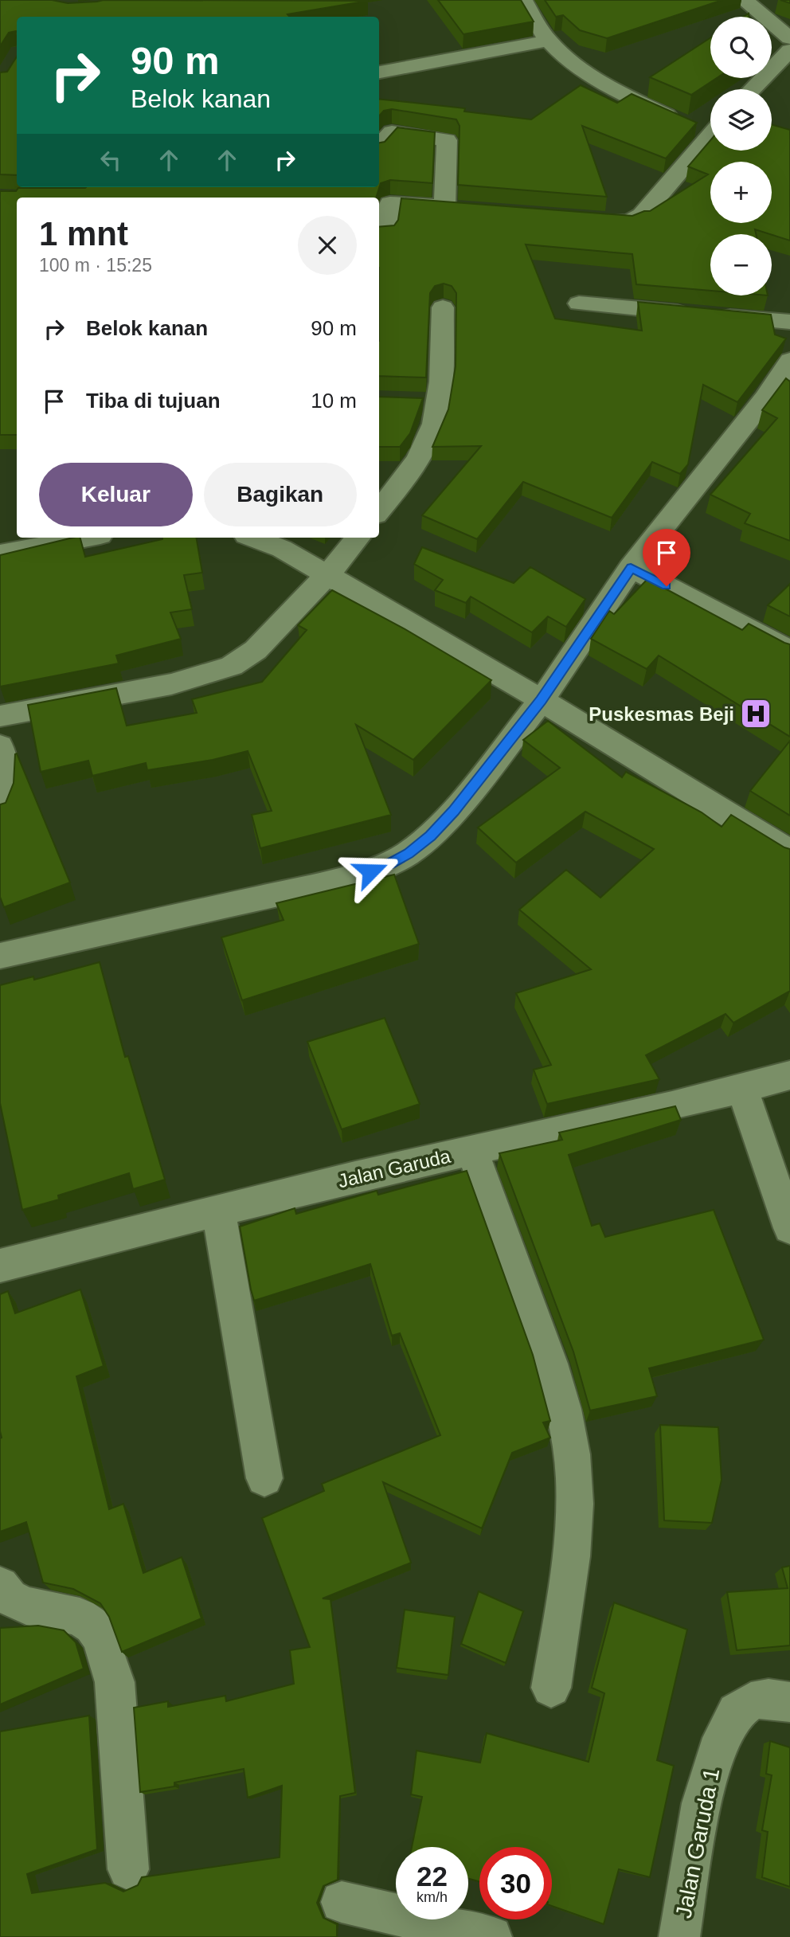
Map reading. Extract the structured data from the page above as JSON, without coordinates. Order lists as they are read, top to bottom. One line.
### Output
{"streets":{"street":["Jalan Garuda","Jalan Garuda 1"]},"places":{"hospital":["Puskesmas Beji"]},"page":{"map_buttons":["+","−"],"turn":["90 m","Belok kanan"],"heading":["1 mnt","100 m · 15:25"],"list":[{"name":"Belok kanan","value":"90 m"},{"name":"Tiba di tujuan","value":"10 m"}],"buttons":["Keluar","Bagikan"],"speed":"22 km/h","limit":"30"}}
